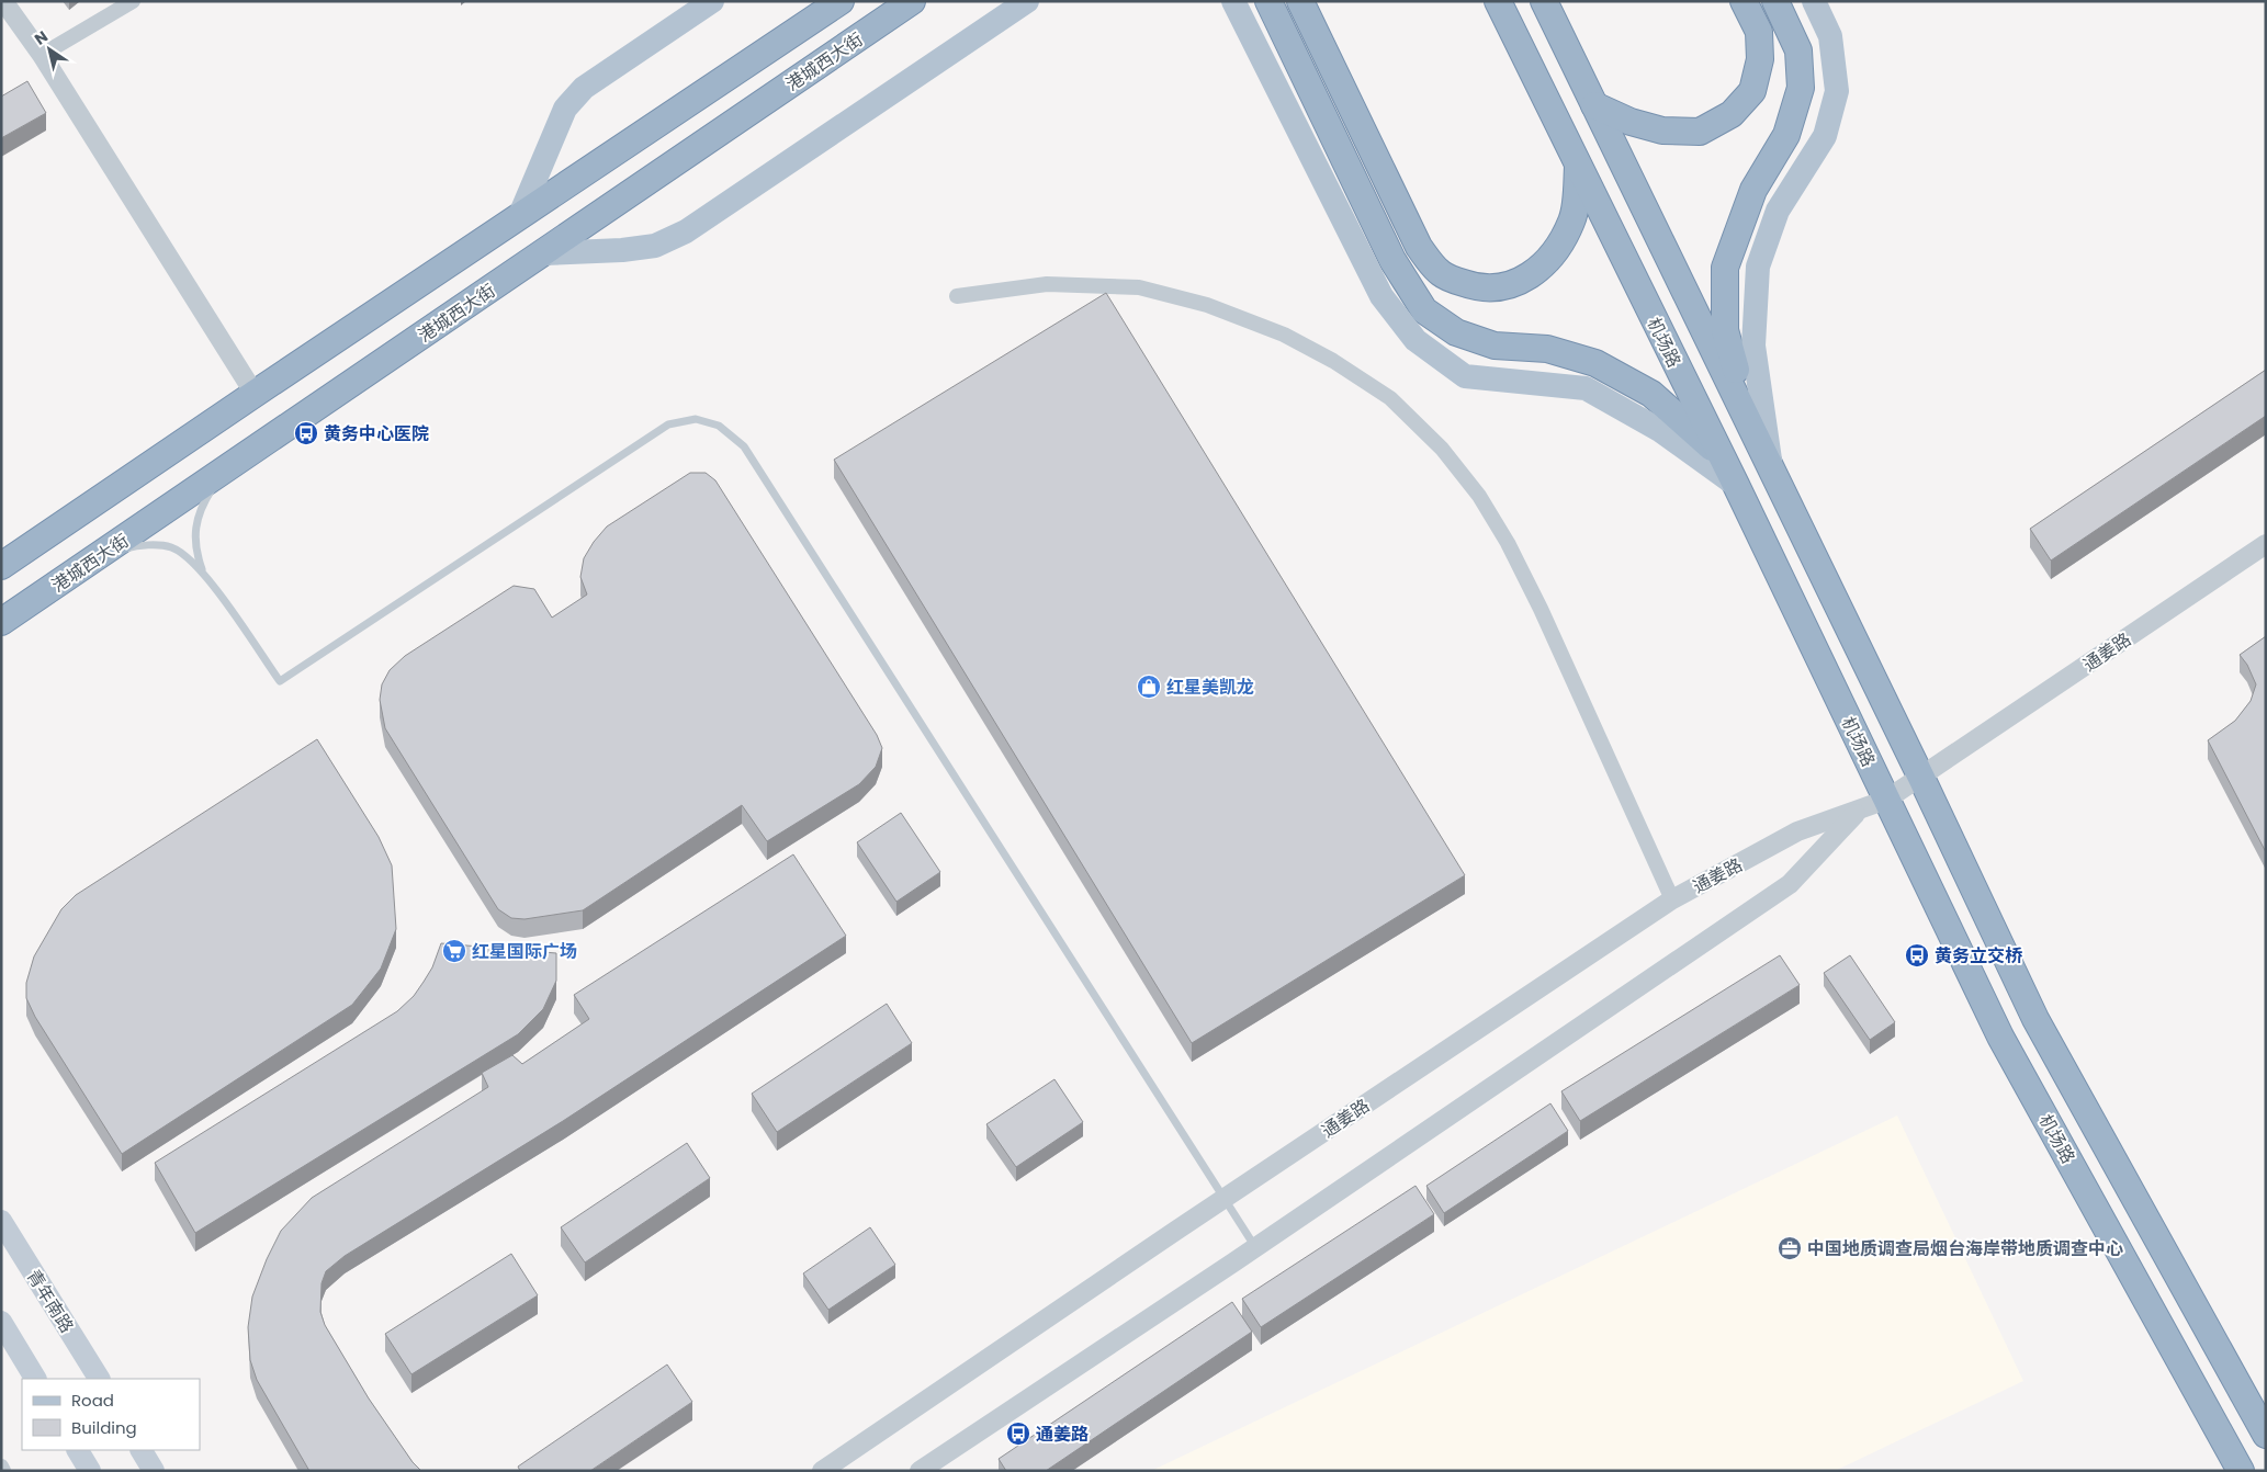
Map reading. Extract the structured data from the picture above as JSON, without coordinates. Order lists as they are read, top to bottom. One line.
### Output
{"streets":{"highway":["港城西大街","机场路"],"main road":["青年南路"],"street":["通姜路"]},"crossings":[["机场路","通姜路"]],"places":{"bus stop":["黄务中心医院","黄务立交桥","通姜路"],"shop":["红星美凯龙"],"supermarket":["红星国际广场"],"office":["中国地质调查局烟台海岸带地质调查中心"]},"legend":["Road","Building"],"north":"top left"}
